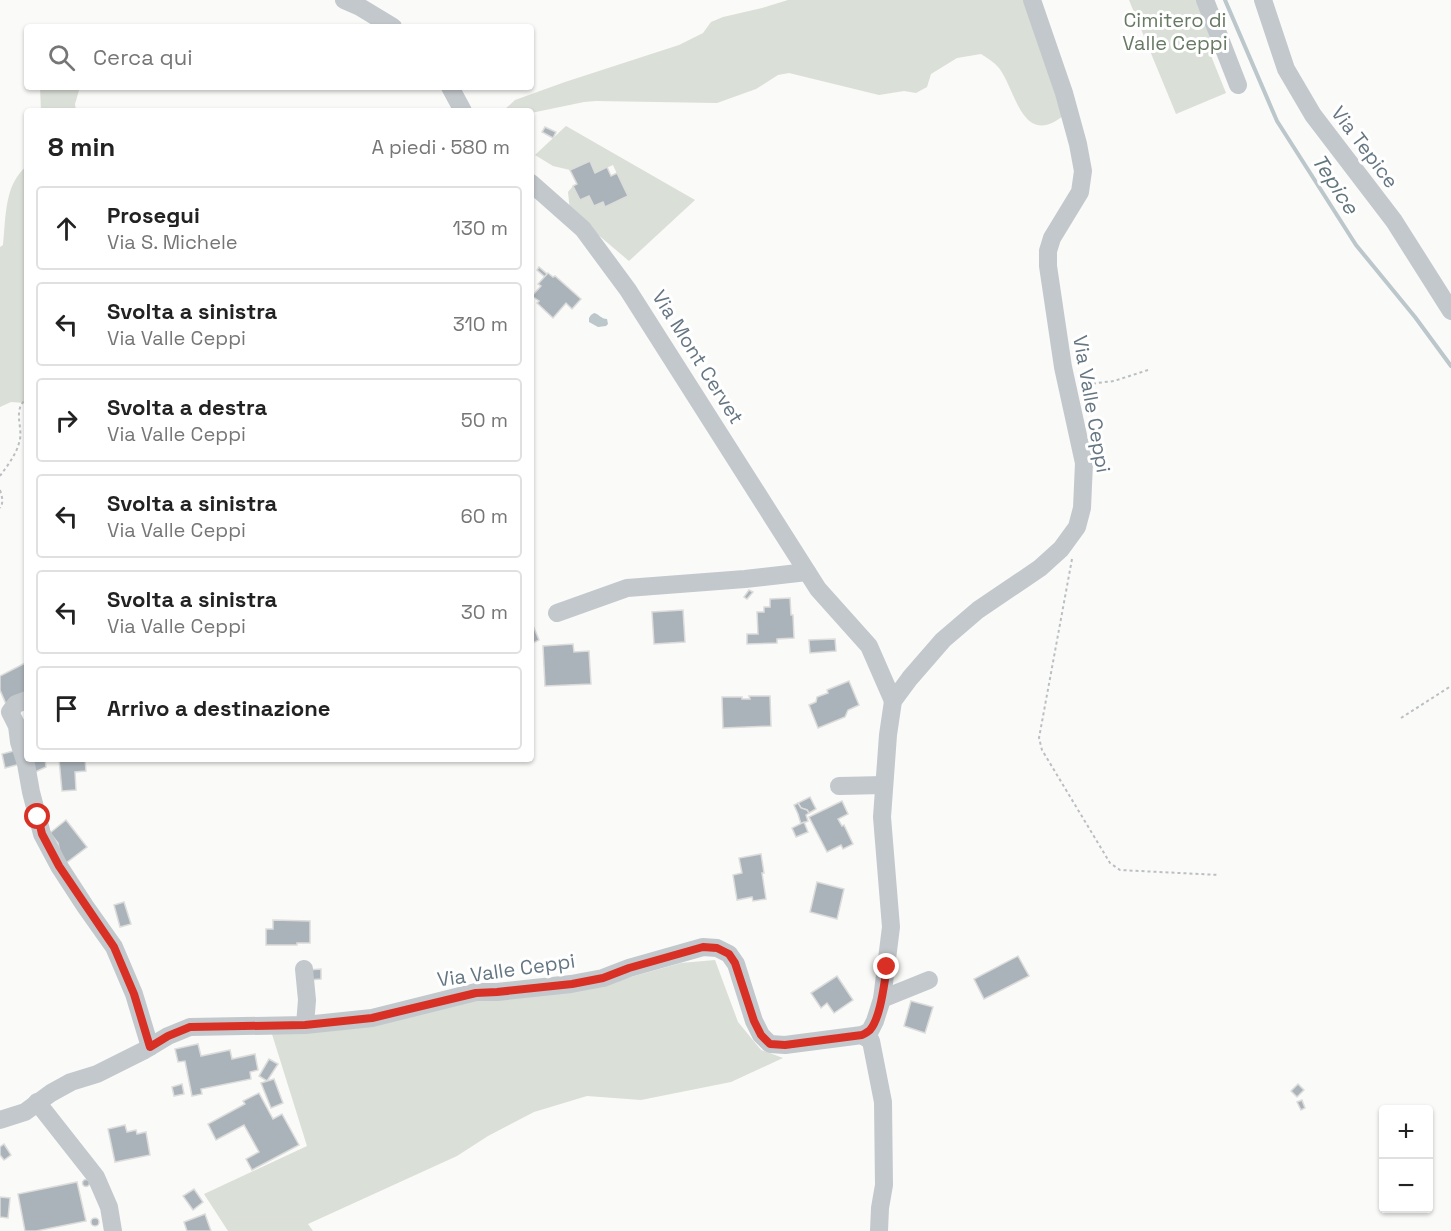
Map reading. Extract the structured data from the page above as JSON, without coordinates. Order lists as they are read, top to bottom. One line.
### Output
{"streets":{"street":["Via Tepice","Via Mont Cervet","Via Valle Ceppi"]},"crossings":[["Via Mont Cervet","Via Valle Ceppi"]],"water":["Tepice"],"parks":["Cimitero di Valle Ceppi"],"page":{"search":"Cerca qui","heading":["8 min","A piedi · 580 m"],"list":[["Prosegui","Via S. Michele","130 m"],["Svolta a sinistra","Via Valle Ceppi","310 m"],["Svolta a destra","Via Valle Ceppi","50 m"],["Svolta a sinistra","Via Valle Ceppi","60 m"],["Svolta a sinistra","Via Valle Ceppi","30 m"],"Arrivo a destinazione"],"map_buttons":["+","−"]}}
